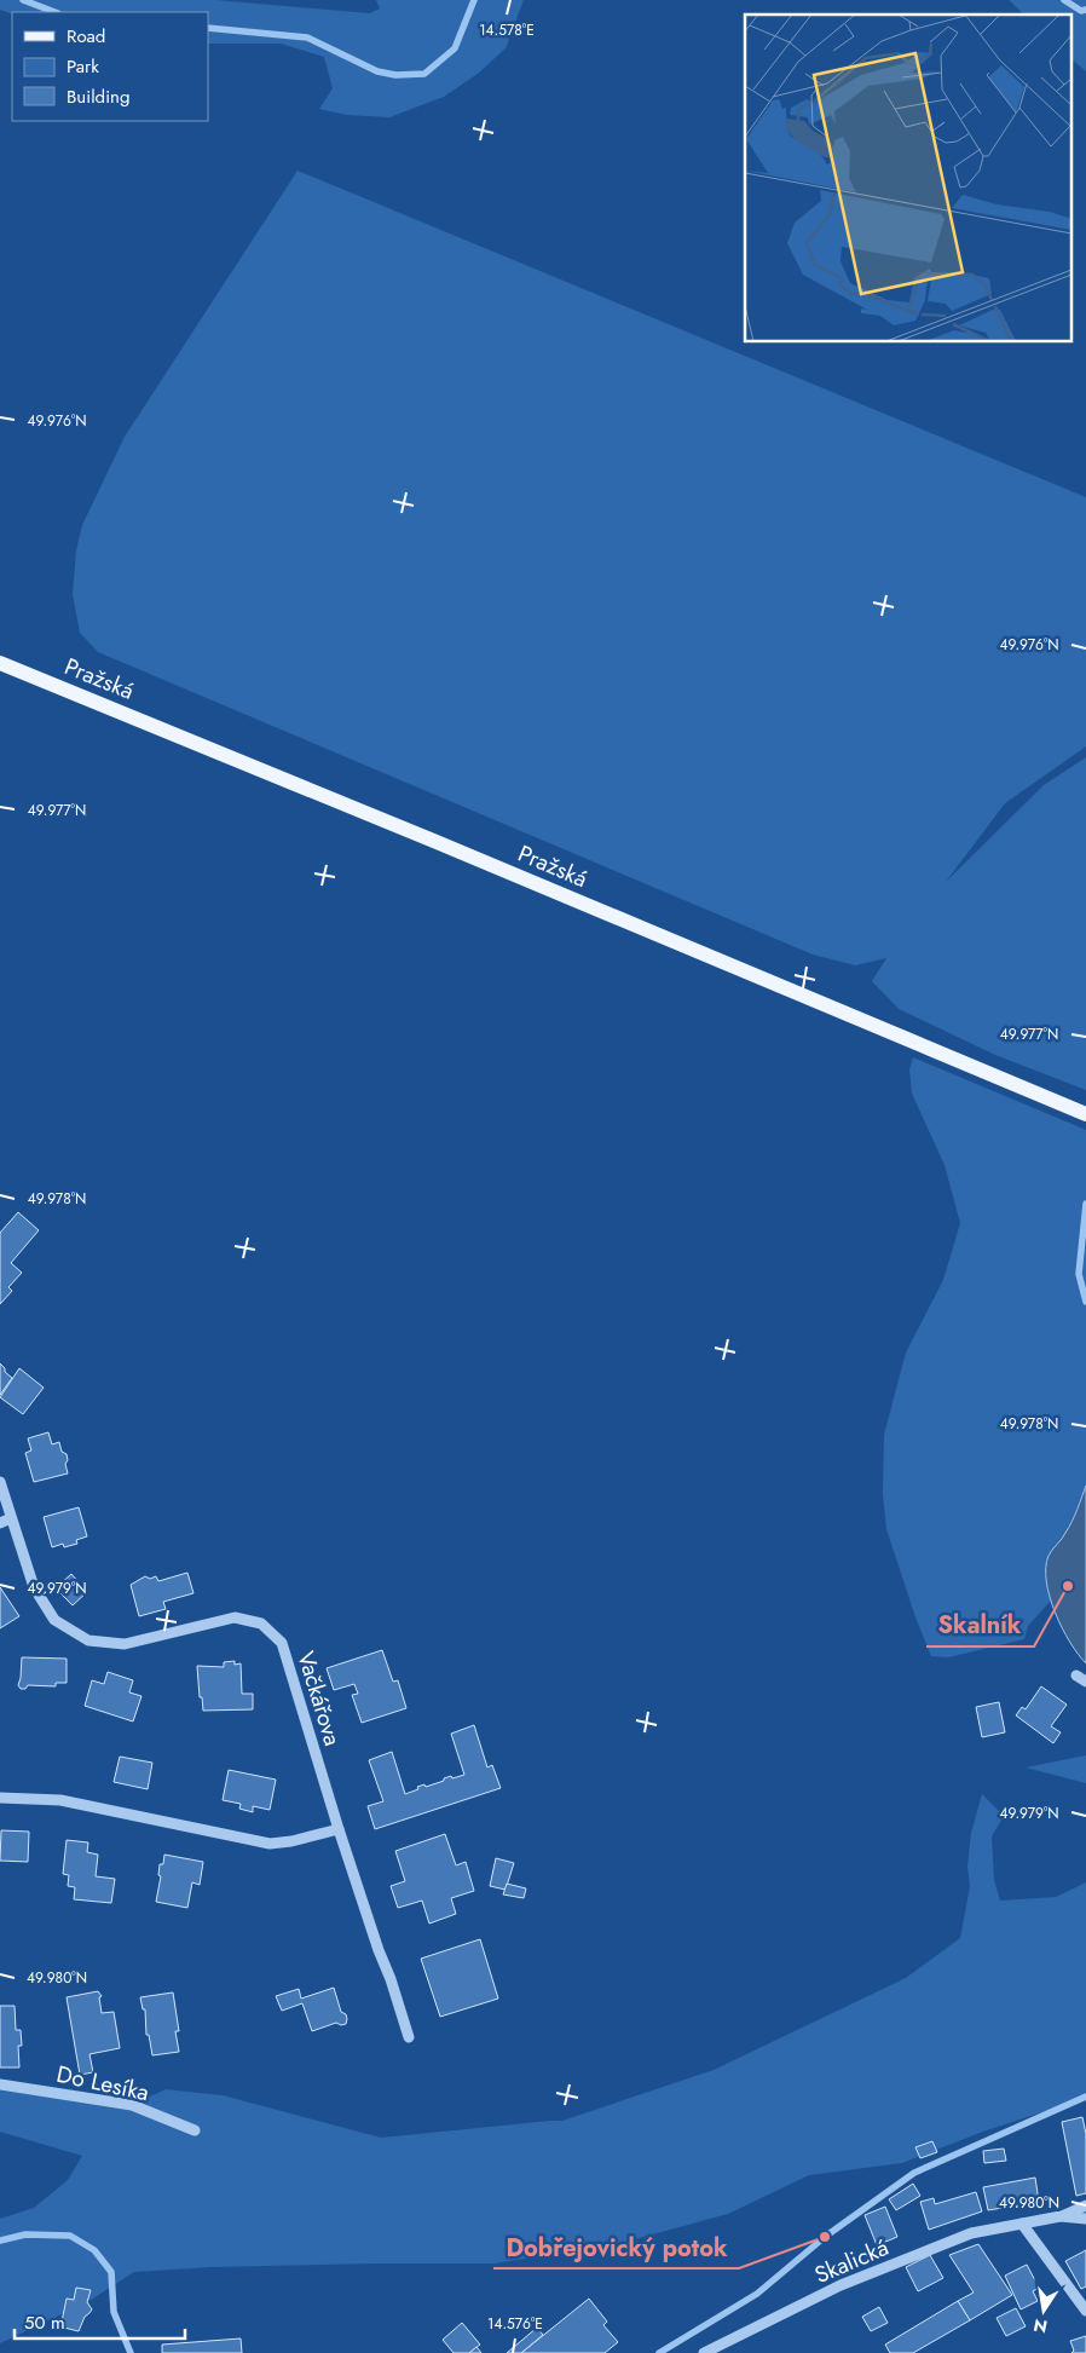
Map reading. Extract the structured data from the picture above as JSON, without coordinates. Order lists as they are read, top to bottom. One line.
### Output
{"streets":{"main road":["Pražská"],"street":["Vačkářova","Do Lesíka","Skalická"]},"places":["Skalník","Dobřejovický potok"],"legend":["Road","Park","Building"],"scale_bar":"50 m","north":"bottom","coordinates":["14.578°E","49.976°N","49.977°N","49.978°N","49.979°N","49.980°N","14.576°E"]}
